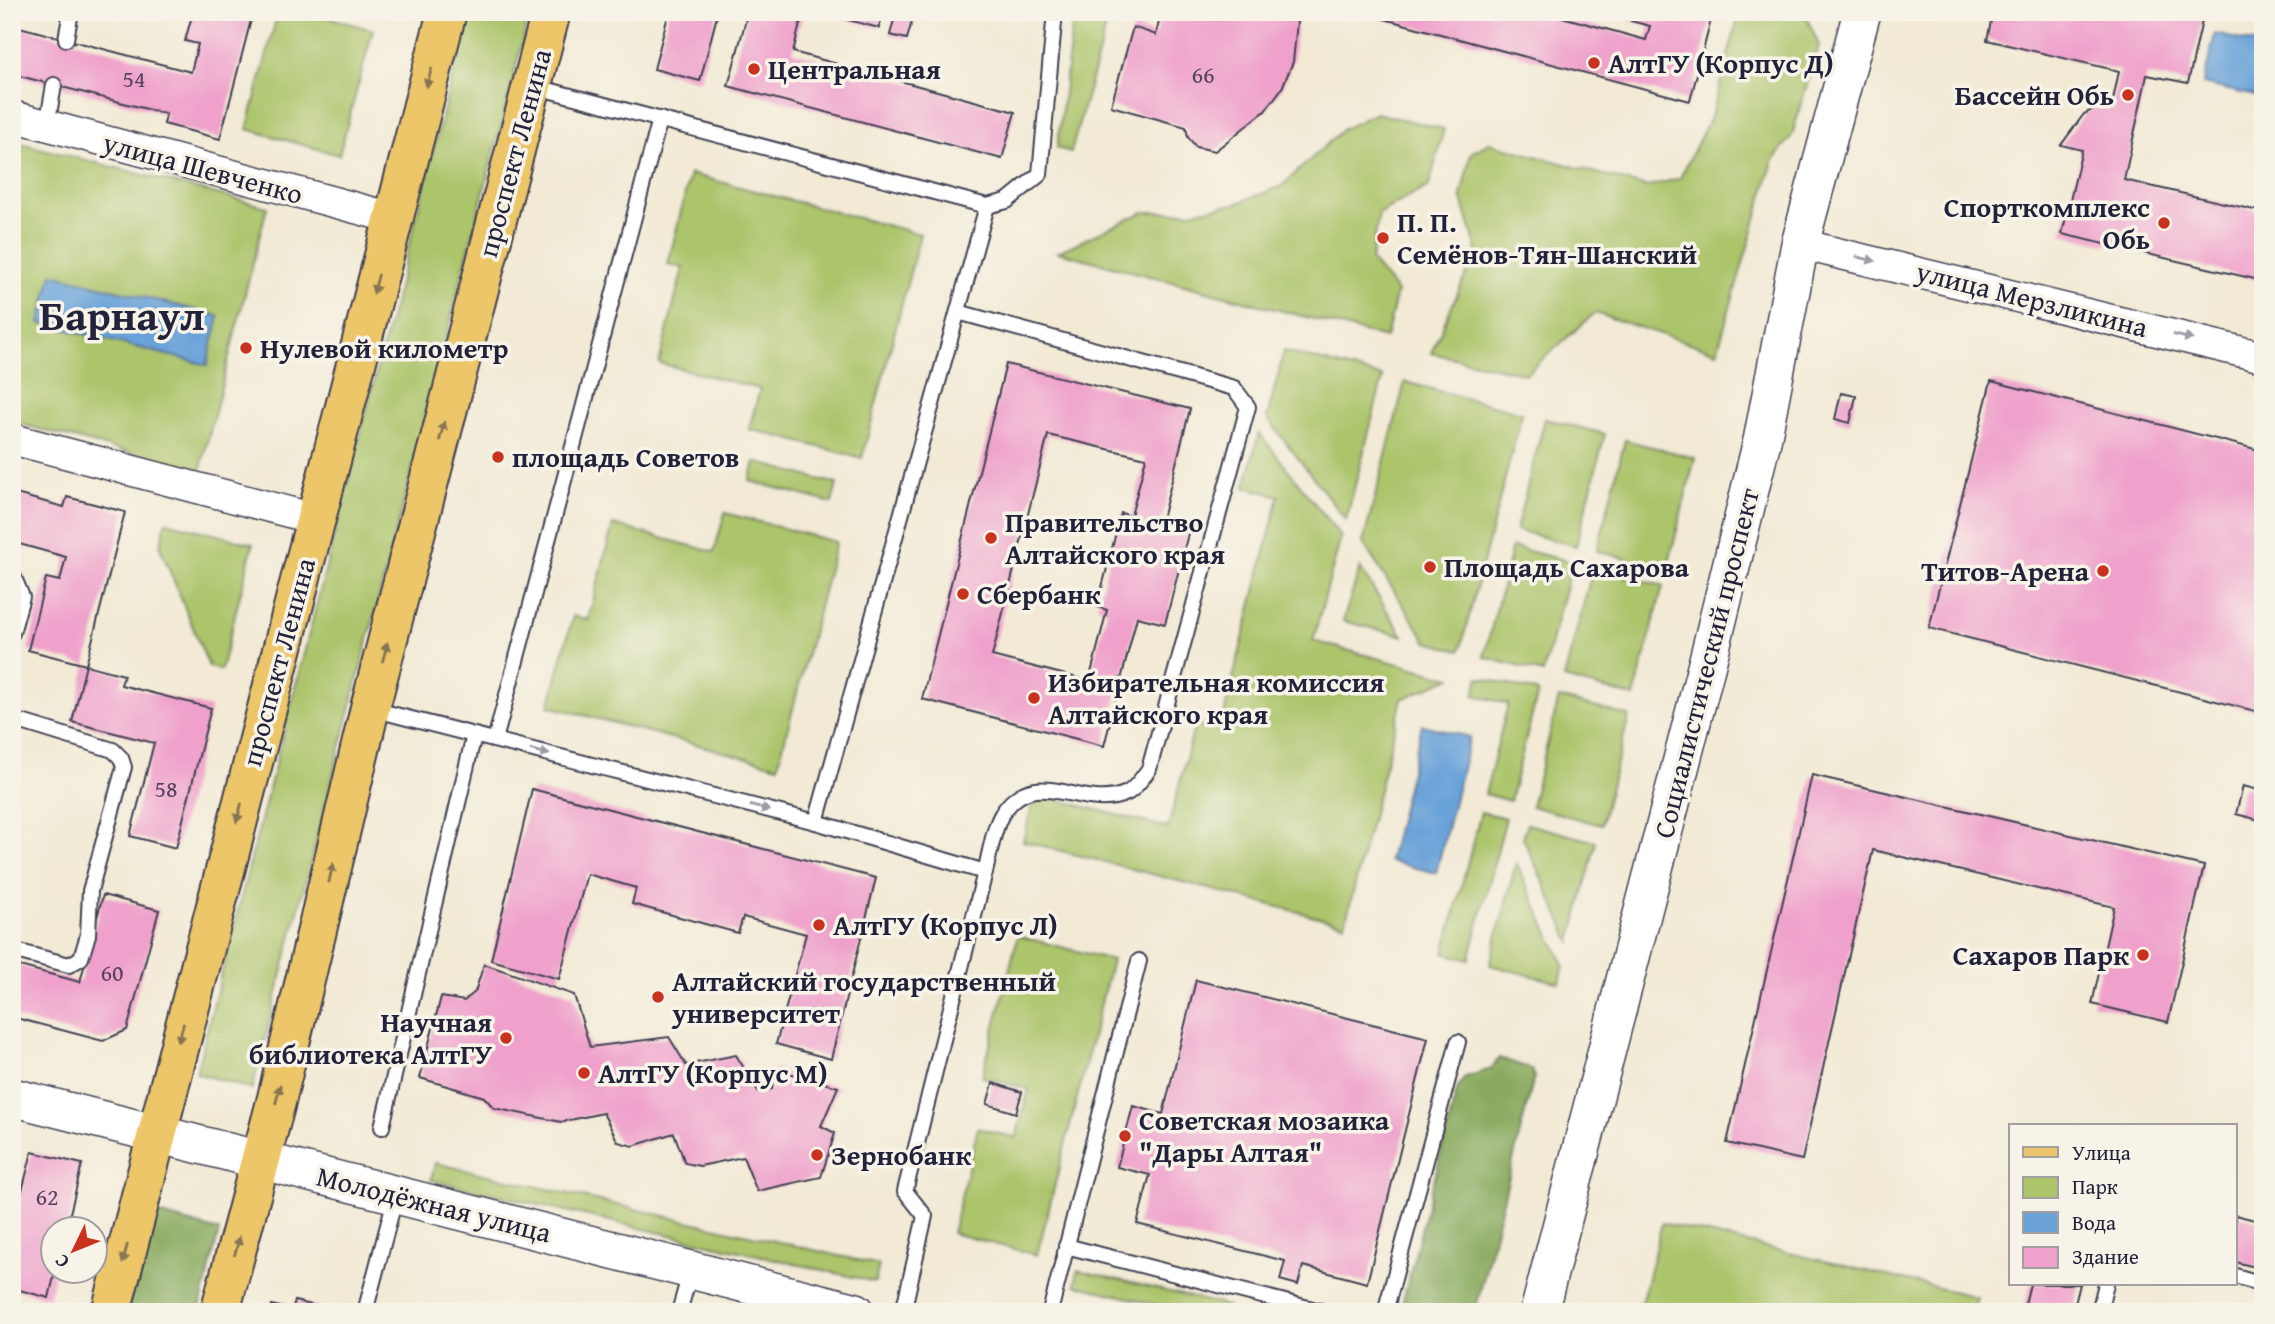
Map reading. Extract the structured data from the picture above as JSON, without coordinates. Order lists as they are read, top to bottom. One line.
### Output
{"streets":{"main road":["проспект Ленина"],"street":["улица Шевченко","улица Мерзликина","Социалистический проспект","Молодёжная улица"]},"crossings":[["проспект Ленина","улица Шевченко"],["проспект Ленина","Молодёжная улица"],["улица Мерзликина","Социалистический проспект"]],"one_way":["улица Мерзликина"],"districts":["Барнаул"],"places":["АлтГУ (Корпус Д)","Центральная","Бассейн Обь","Спорткомплекс Обь","П. П. Семёнов-Тян-Шанский","Нулевой километр","площадь Советов","Правительство Алтайского края","Площадь Сахарова","Титов-Арена","Сбербанк","Избирательная комиссия Алтайского края","АлтГУ (Корпус Л)","Сахаров Парк","Алтайский государственный университет","Научная библиотека АлтГУ","АлтГУ (Корпус М)","Советская мозаика \"Дары Алтая\"","Зернобанк"],"house_numbers":["66","54","58","60","62"],"legend":["Улица","Парк","Вода","Здание"],"north":"bottom left"}
